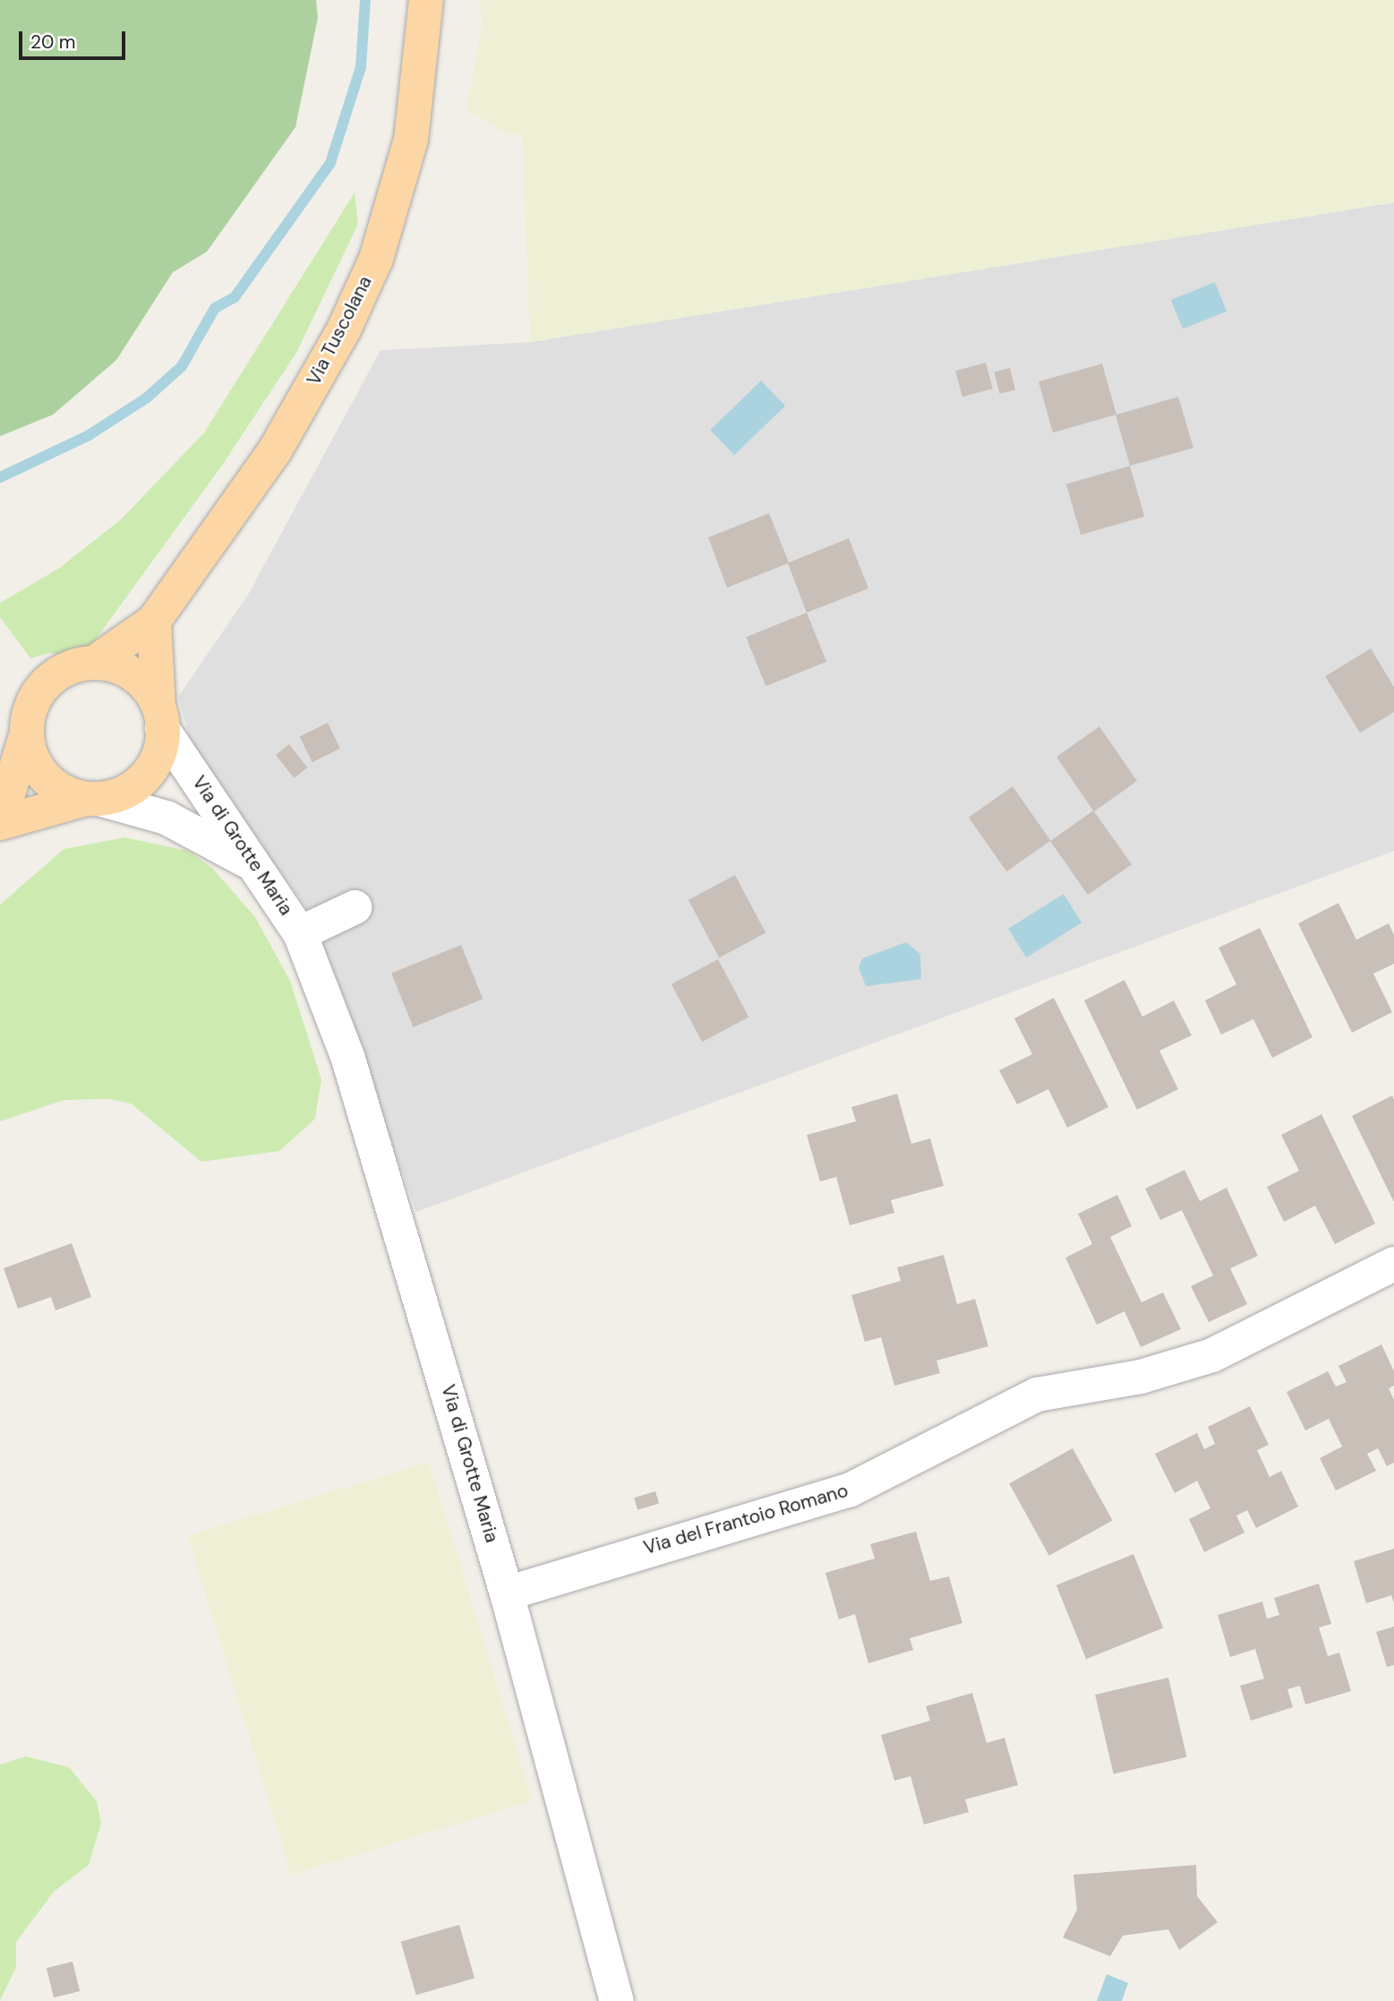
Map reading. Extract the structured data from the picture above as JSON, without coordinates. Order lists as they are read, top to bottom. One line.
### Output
{"streets":{"main road":["Via Tuscolana"],"street":["Via di Grotte Maria","Via del Frantoio Romano"]},"crossings":[["Via Tuscolana","Via di Grotte Maria"],["Via di Grotte Maria","Via del Frantoio Romano"]],"scale_bar":"20 m"}
